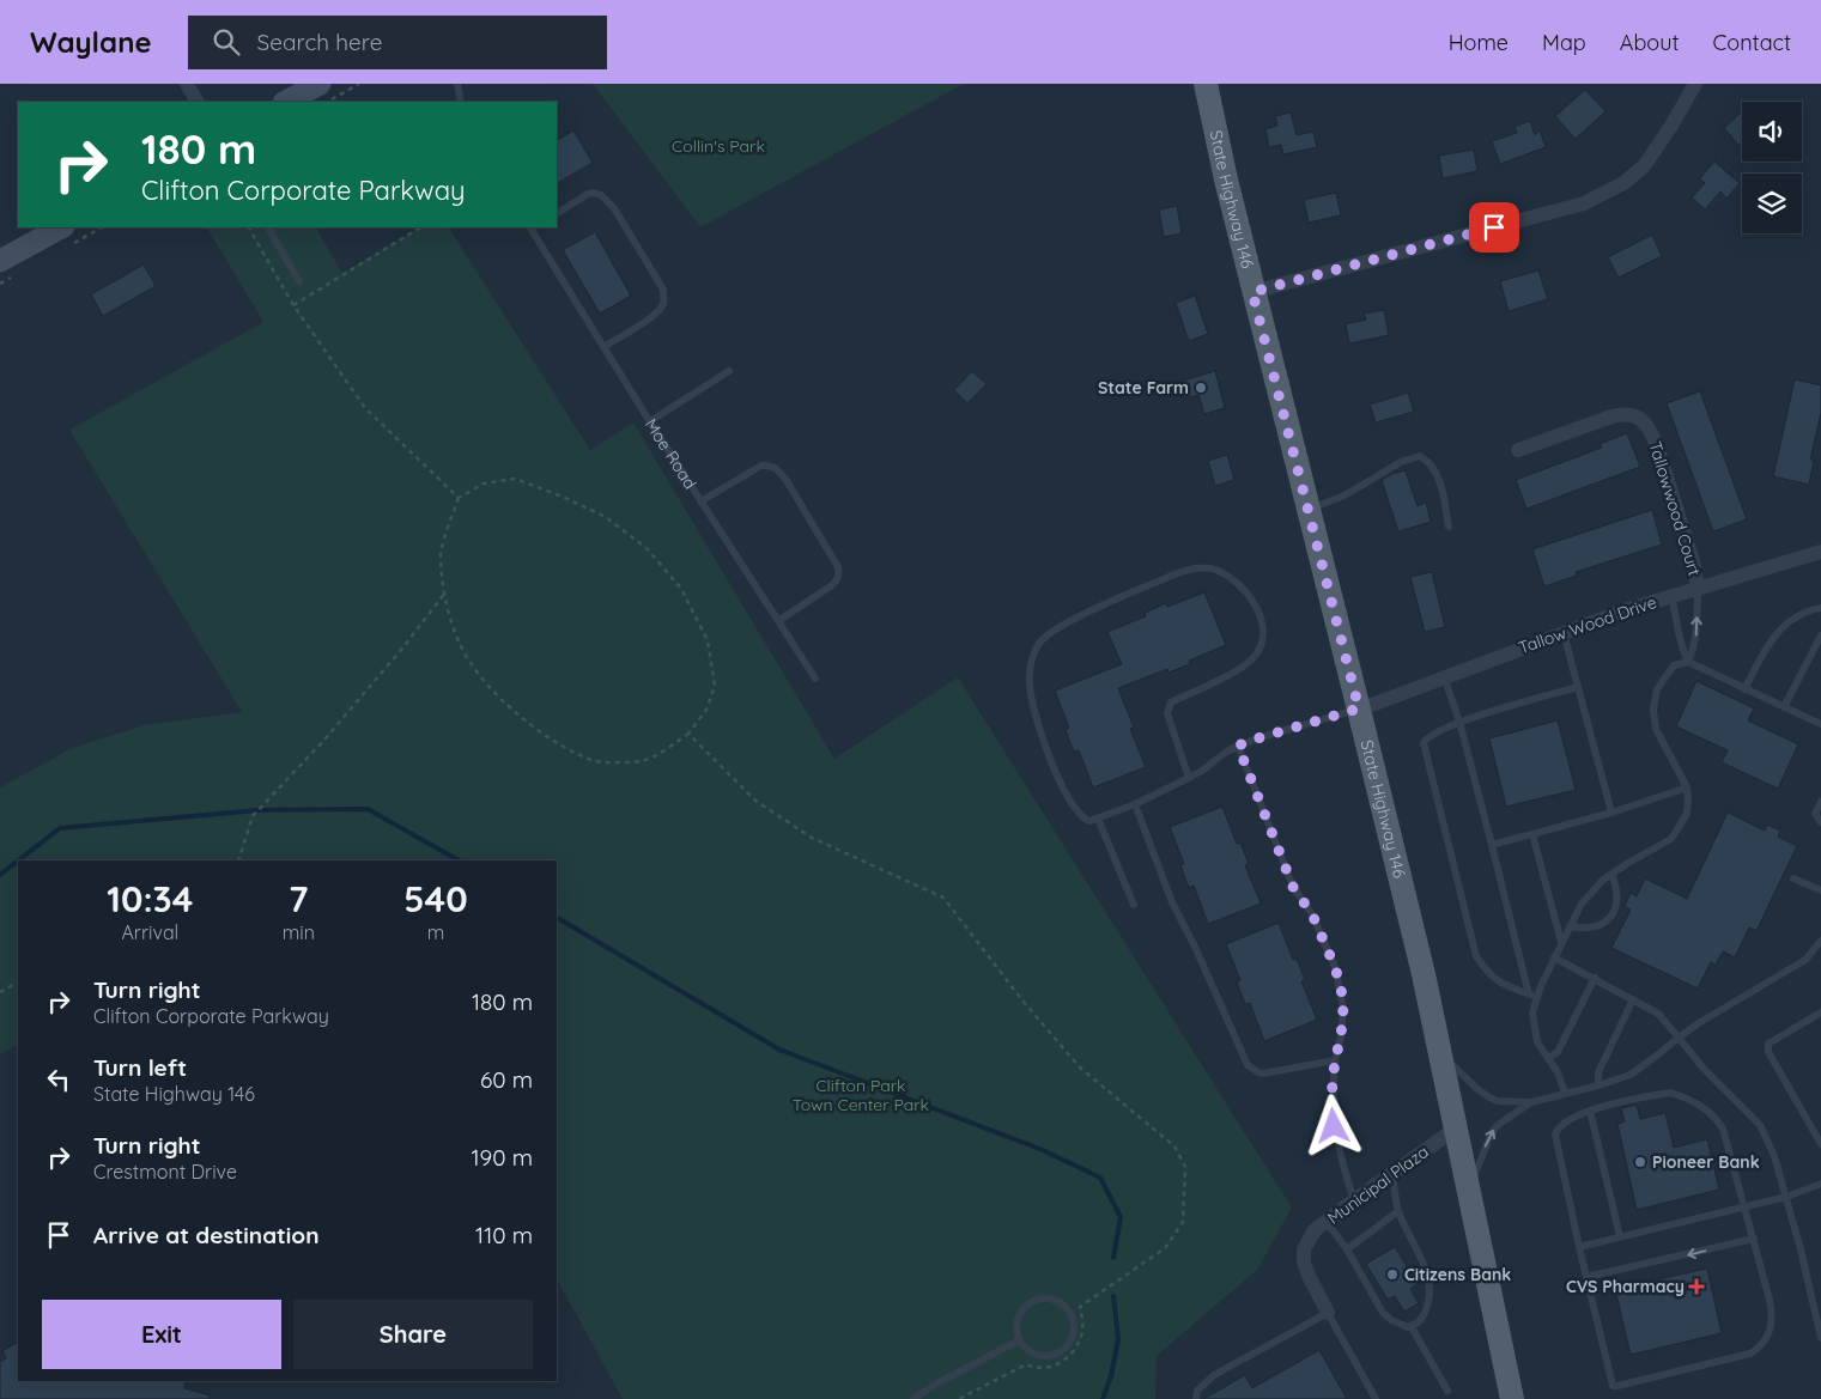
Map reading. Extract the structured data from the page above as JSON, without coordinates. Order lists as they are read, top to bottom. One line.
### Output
{"streets":{"main road":["State Highway 146"],"street":["Tallowwood Court","Tallow Wood Drive","Municipal Plaza"],"lane":["Moe Road"]},"crossings":[["State Highway 146","Tallow Wood Drive"],["State Highway 146","Municipal Plaza"],["Tallowwood Court","Tallow Wood Drive"]],"parks":["Collin's Park","Clifton Park Town Center Park"],"places":{"other":["State Farm","Pioneer Bank","Citizens Bank"],"health":["CVS Pharmacy"]},"page":{"header":"Waylane","search":"Search here","nav":["Home","Map","About","Contact"],"turn":["180 m","Clifton Corporate Parkway"],"eta":["10:34","Arrival","7","min","540","m"],"list":[{"name":"Turn right","note":"Clifton Corporate Parkway","value":"180 m"},{"name":"Turn left","note":"State Highway 146","value":"60 m"},{"name":"Turn right","note":"Crestmont Drive","value":"190 m"},{"name":"Arrive at destination","value":"110 m"}],"buttons":["Exit","Share"]}}
